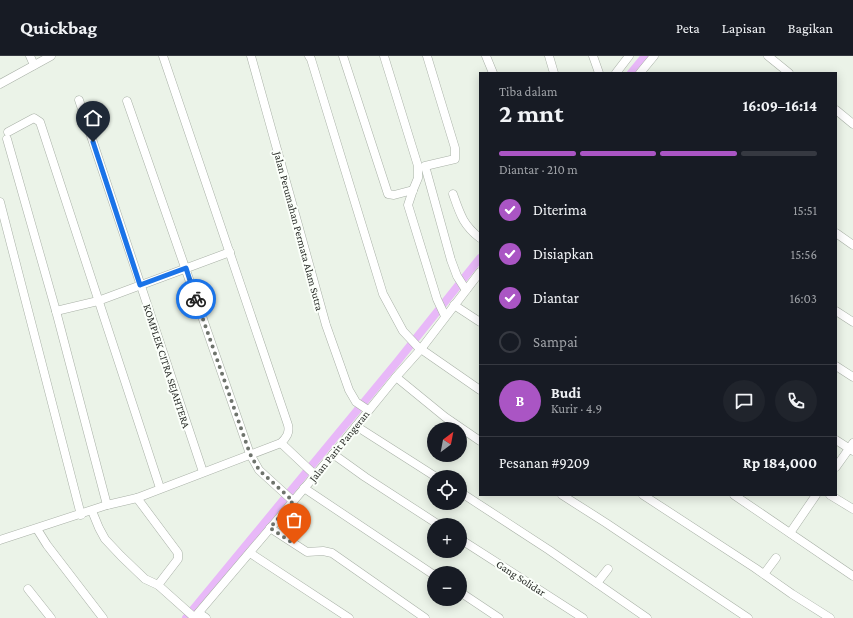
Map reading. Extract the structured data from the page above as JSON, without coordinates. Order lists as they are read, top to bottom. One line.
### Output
{"streets":{"street":["Jalan Perumahan Permata Alam Sutra","KOMPLEK CITRA SEJAHTERA","Jalan Parit Pangeran","Gang Solidar"]},"crossings":[["Jalan Perumahan Permata Alam Sutra","Jalan Parit Pangeran"]],"north":"top right","page":{"header":"Quickbag","nav":["Peta","Lapisan","Bagikan"],"heading":["2 mnt","Tiba dalam","16:09–16:14"],"panel":["Budi","Kurir · 4.9","Pesanan #9209","Rp 184,000"],"bar":"Diantar · 210 m","list":[["Diterima","15:51"],["Disiapkan","15:56"],["Diantar","16:03"],"Sampai"],"round":"B","map_buttons":["+","−"]}}
